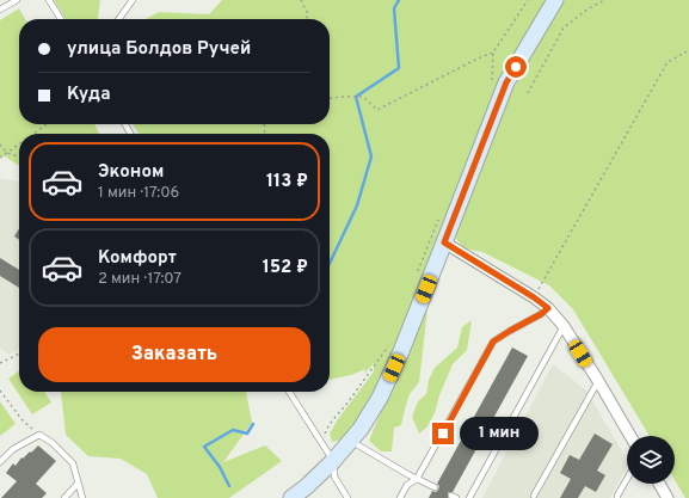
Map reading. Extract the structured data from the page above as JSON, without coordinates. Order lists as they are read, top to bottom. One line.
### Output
{"page":{"banner":["улица Болдов Ручей","Куда"],"list":[{"name":"Эконом","note":"1 мин · 17:06","value":"113 ₽"},{"name":"Комфорт","note":"2 мин · 17:07","value":"152 ₽"}],"buttons":"Заказать","bubble":"1 мин"}}
